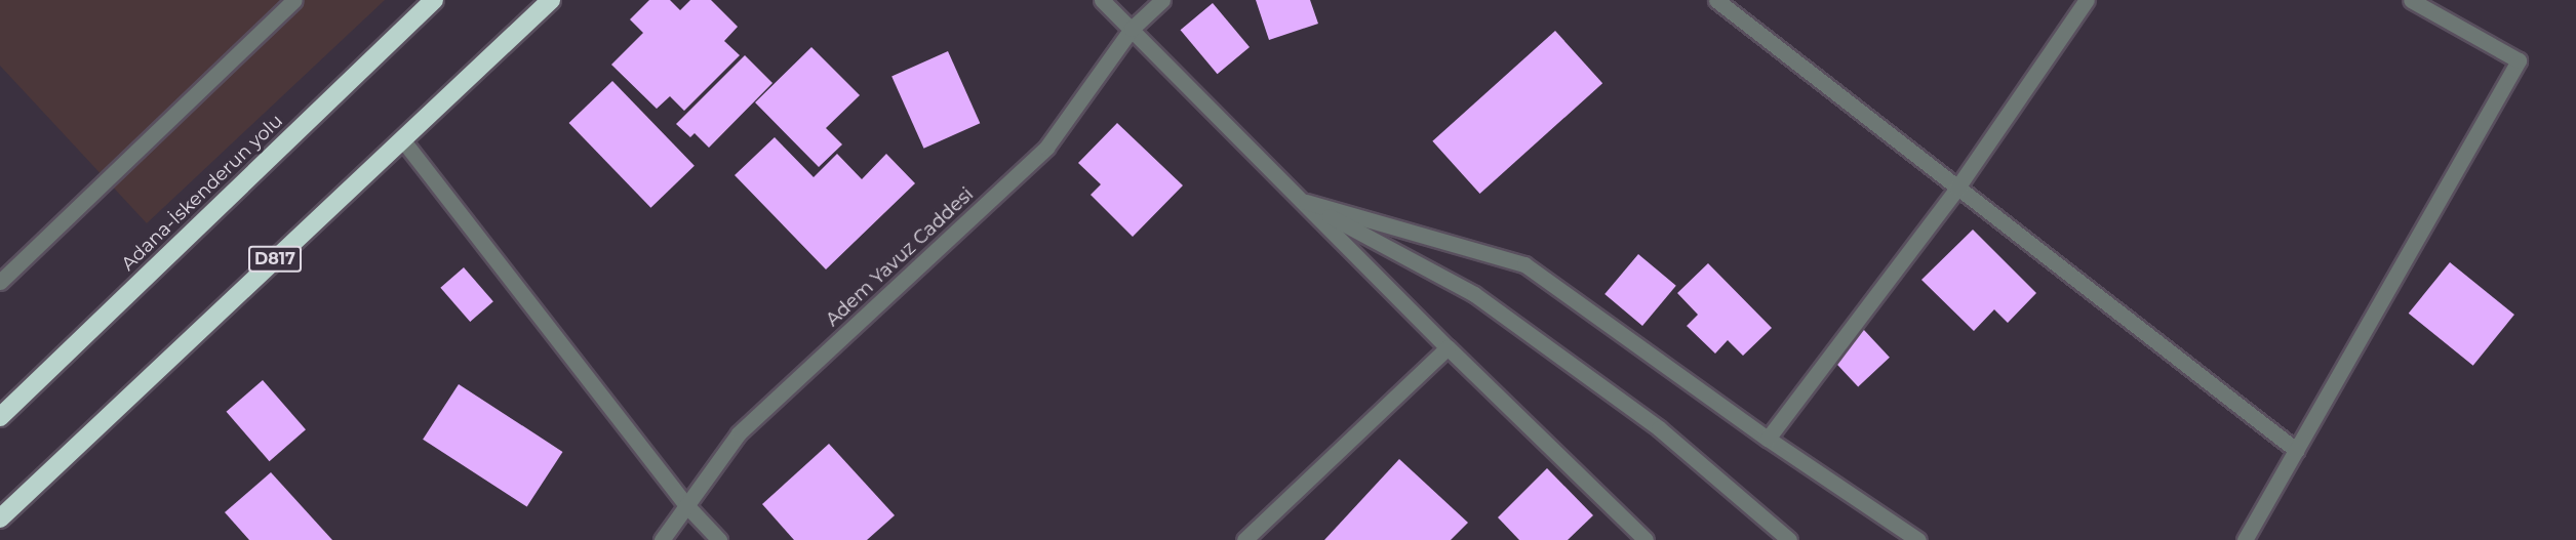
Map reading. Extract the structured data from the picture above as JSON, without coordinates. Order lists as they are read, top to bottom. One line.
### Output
{"streets":{"highway":["Adana-İskenderun yolu","D817"],"street":["Adem Yavuz Caddesi"]}}
